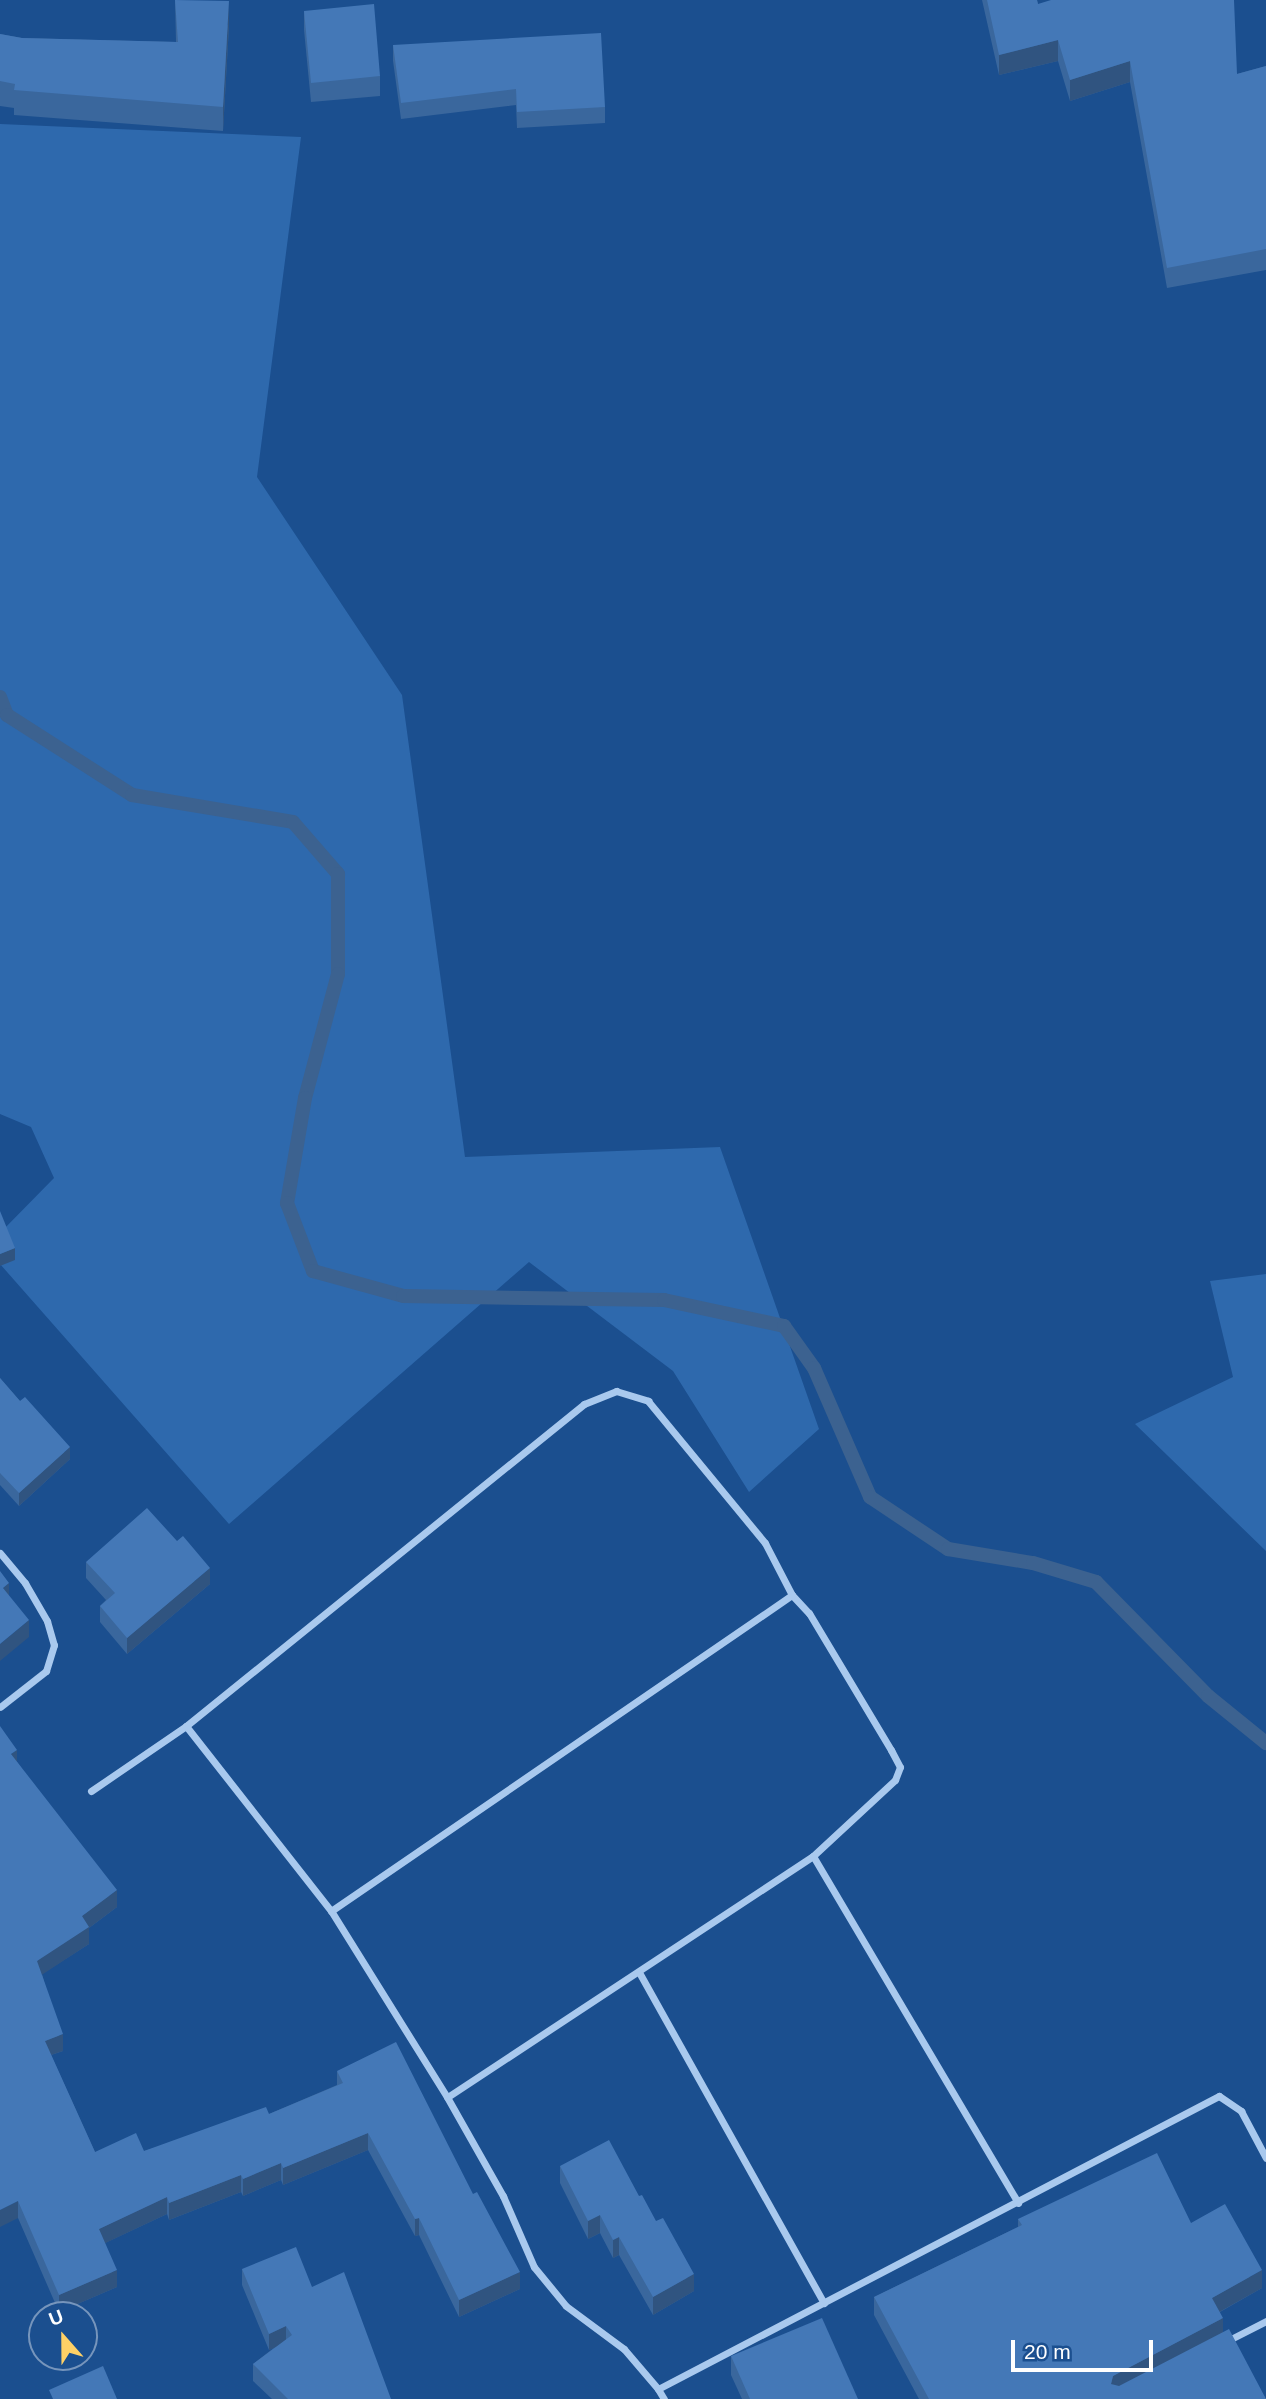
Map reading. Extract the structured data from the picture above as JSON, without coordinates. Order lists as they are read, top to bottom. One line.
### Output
{"scale_bar":"20 m","north":"top"}
